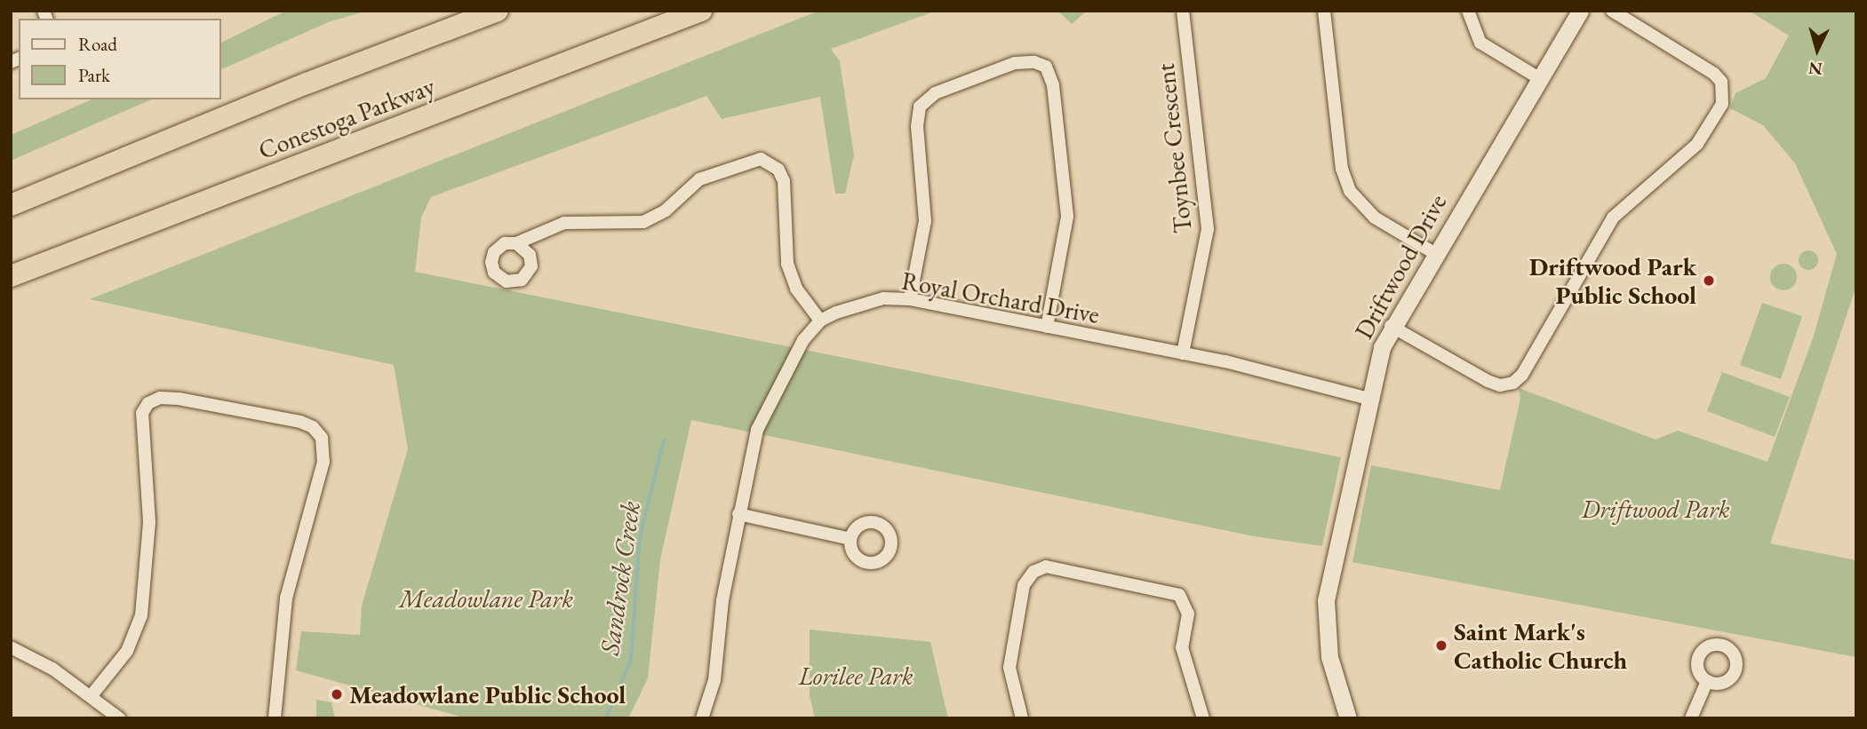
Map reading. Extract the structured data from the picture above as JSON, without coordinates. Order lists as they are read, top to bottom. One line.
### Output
{"streets":{"highway":["Conestoga Parkway"],"street":["Toynbee Crescent","Driftwood Drive","Royal Orchard Drive"]},"crossings":[["Toynbee Crescent","Royal Orchard Drive"],["Driftwood Drive","Royal Orchard Drive"]],"water":["Sandrock Creek"],"parks":["Driftwood Park","Meadowlane Park","Lorilee Park"],"places":["Driftwood Park Public School","Saint Mark's Catholic Church","Meadowlane Public School"],"legend":["Road","Park"],"north":"bottom"}
